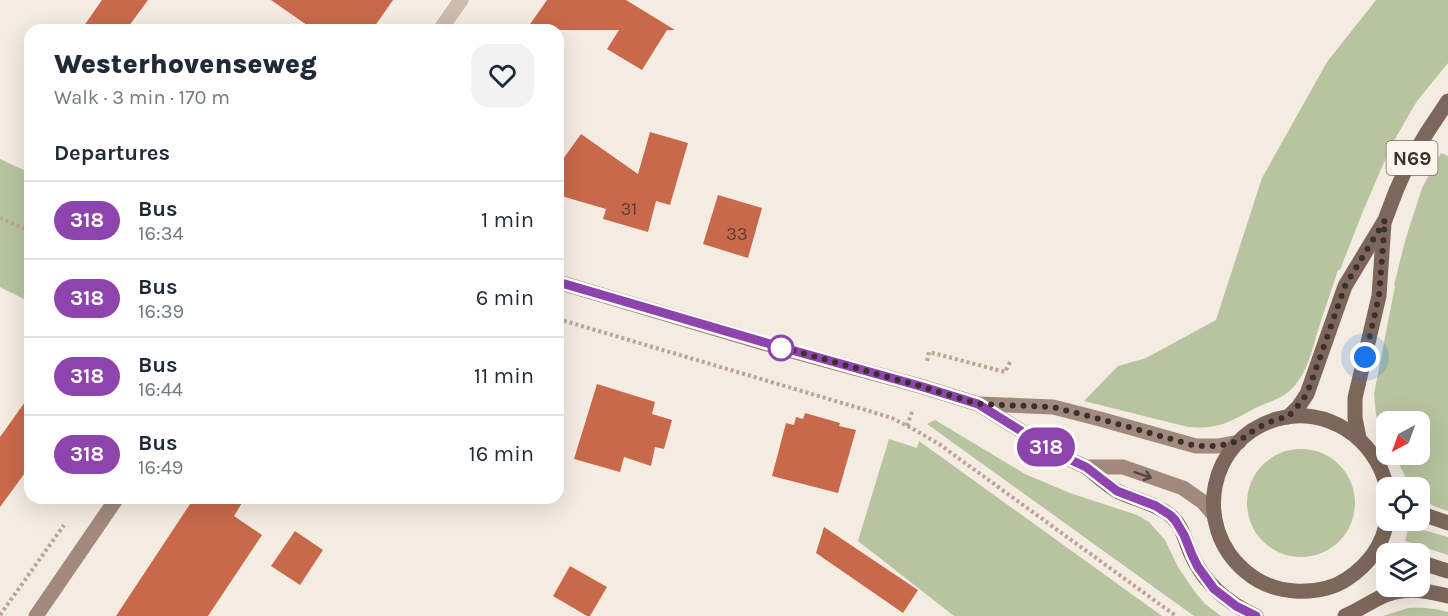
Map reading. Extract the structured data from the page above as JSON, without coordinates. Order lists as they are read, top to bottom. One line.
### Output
{"streets":{"main road":["N69"]},"lines":["bus line 318"],"house_numbers":["31","33"],"north":"bottom left","page":{"on_map":"318","heading":[["Westerhovenseweg","Walk · 3 min · 170 m"],"Departures"],"list":[{"mark":"318","name":"Bus","note":"16:34","value":"1 min"},{"mark":"318","name":"Bus","note":"16:39","value":"6 min"},{"mark":"318","name":"Bus","note":"16:44","value":"11 min"},{"mark":"318","name":"Bus","note":"16:49","value":"16 min"}]}}
